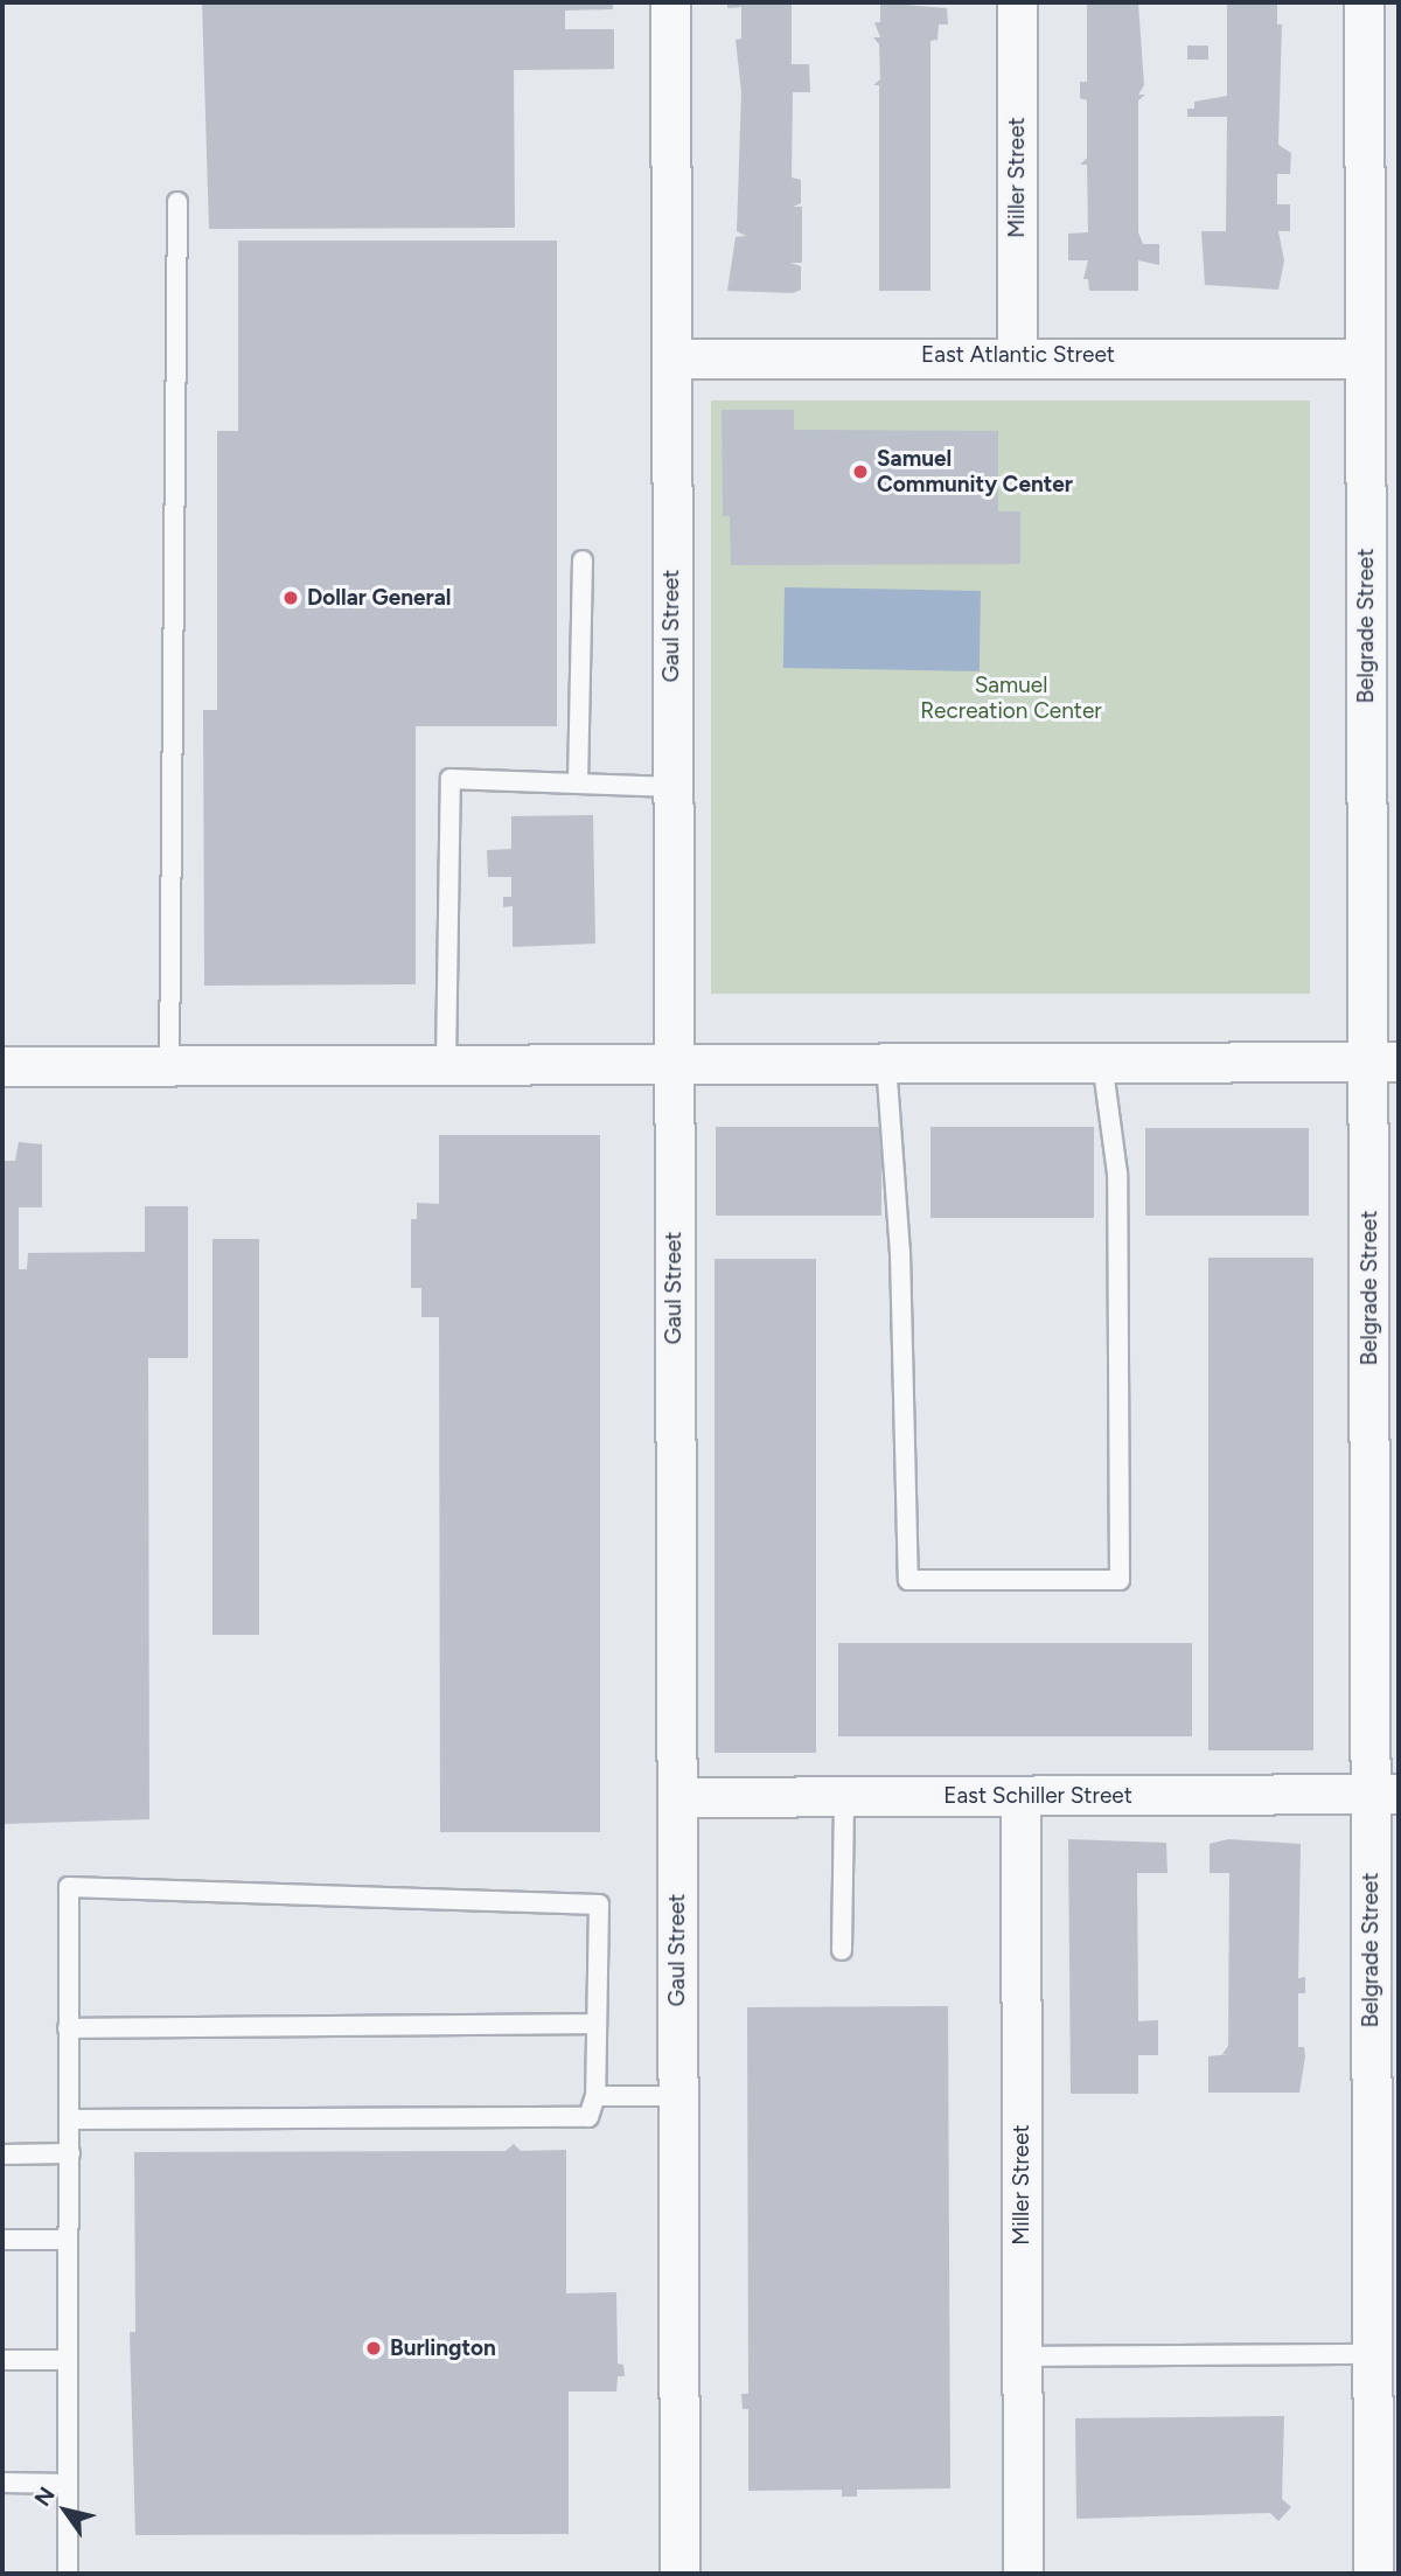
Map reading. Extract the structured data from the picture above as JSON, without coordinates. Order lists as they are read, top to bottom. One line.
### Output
{"streets":{"street":["Miller Street","East Atlantic Street","Gaul Street","Belgrade Street","East Schiller Street"]},"crossings":[["Miller Street","East Atlantic Street"],["Miller Street","East Schiller Street"],["East Atlantic Street","Gaul Street"],["East Atlantic Street","Belgrade Street"],["Gaul Street","East Schiller Street"],["Belgrade Street","East Schiller Street"]],"parks":["Samuel Recreation Center"],"places":["Samuel Community Center","Dollar General","Burlington"],"north":"top left"}
